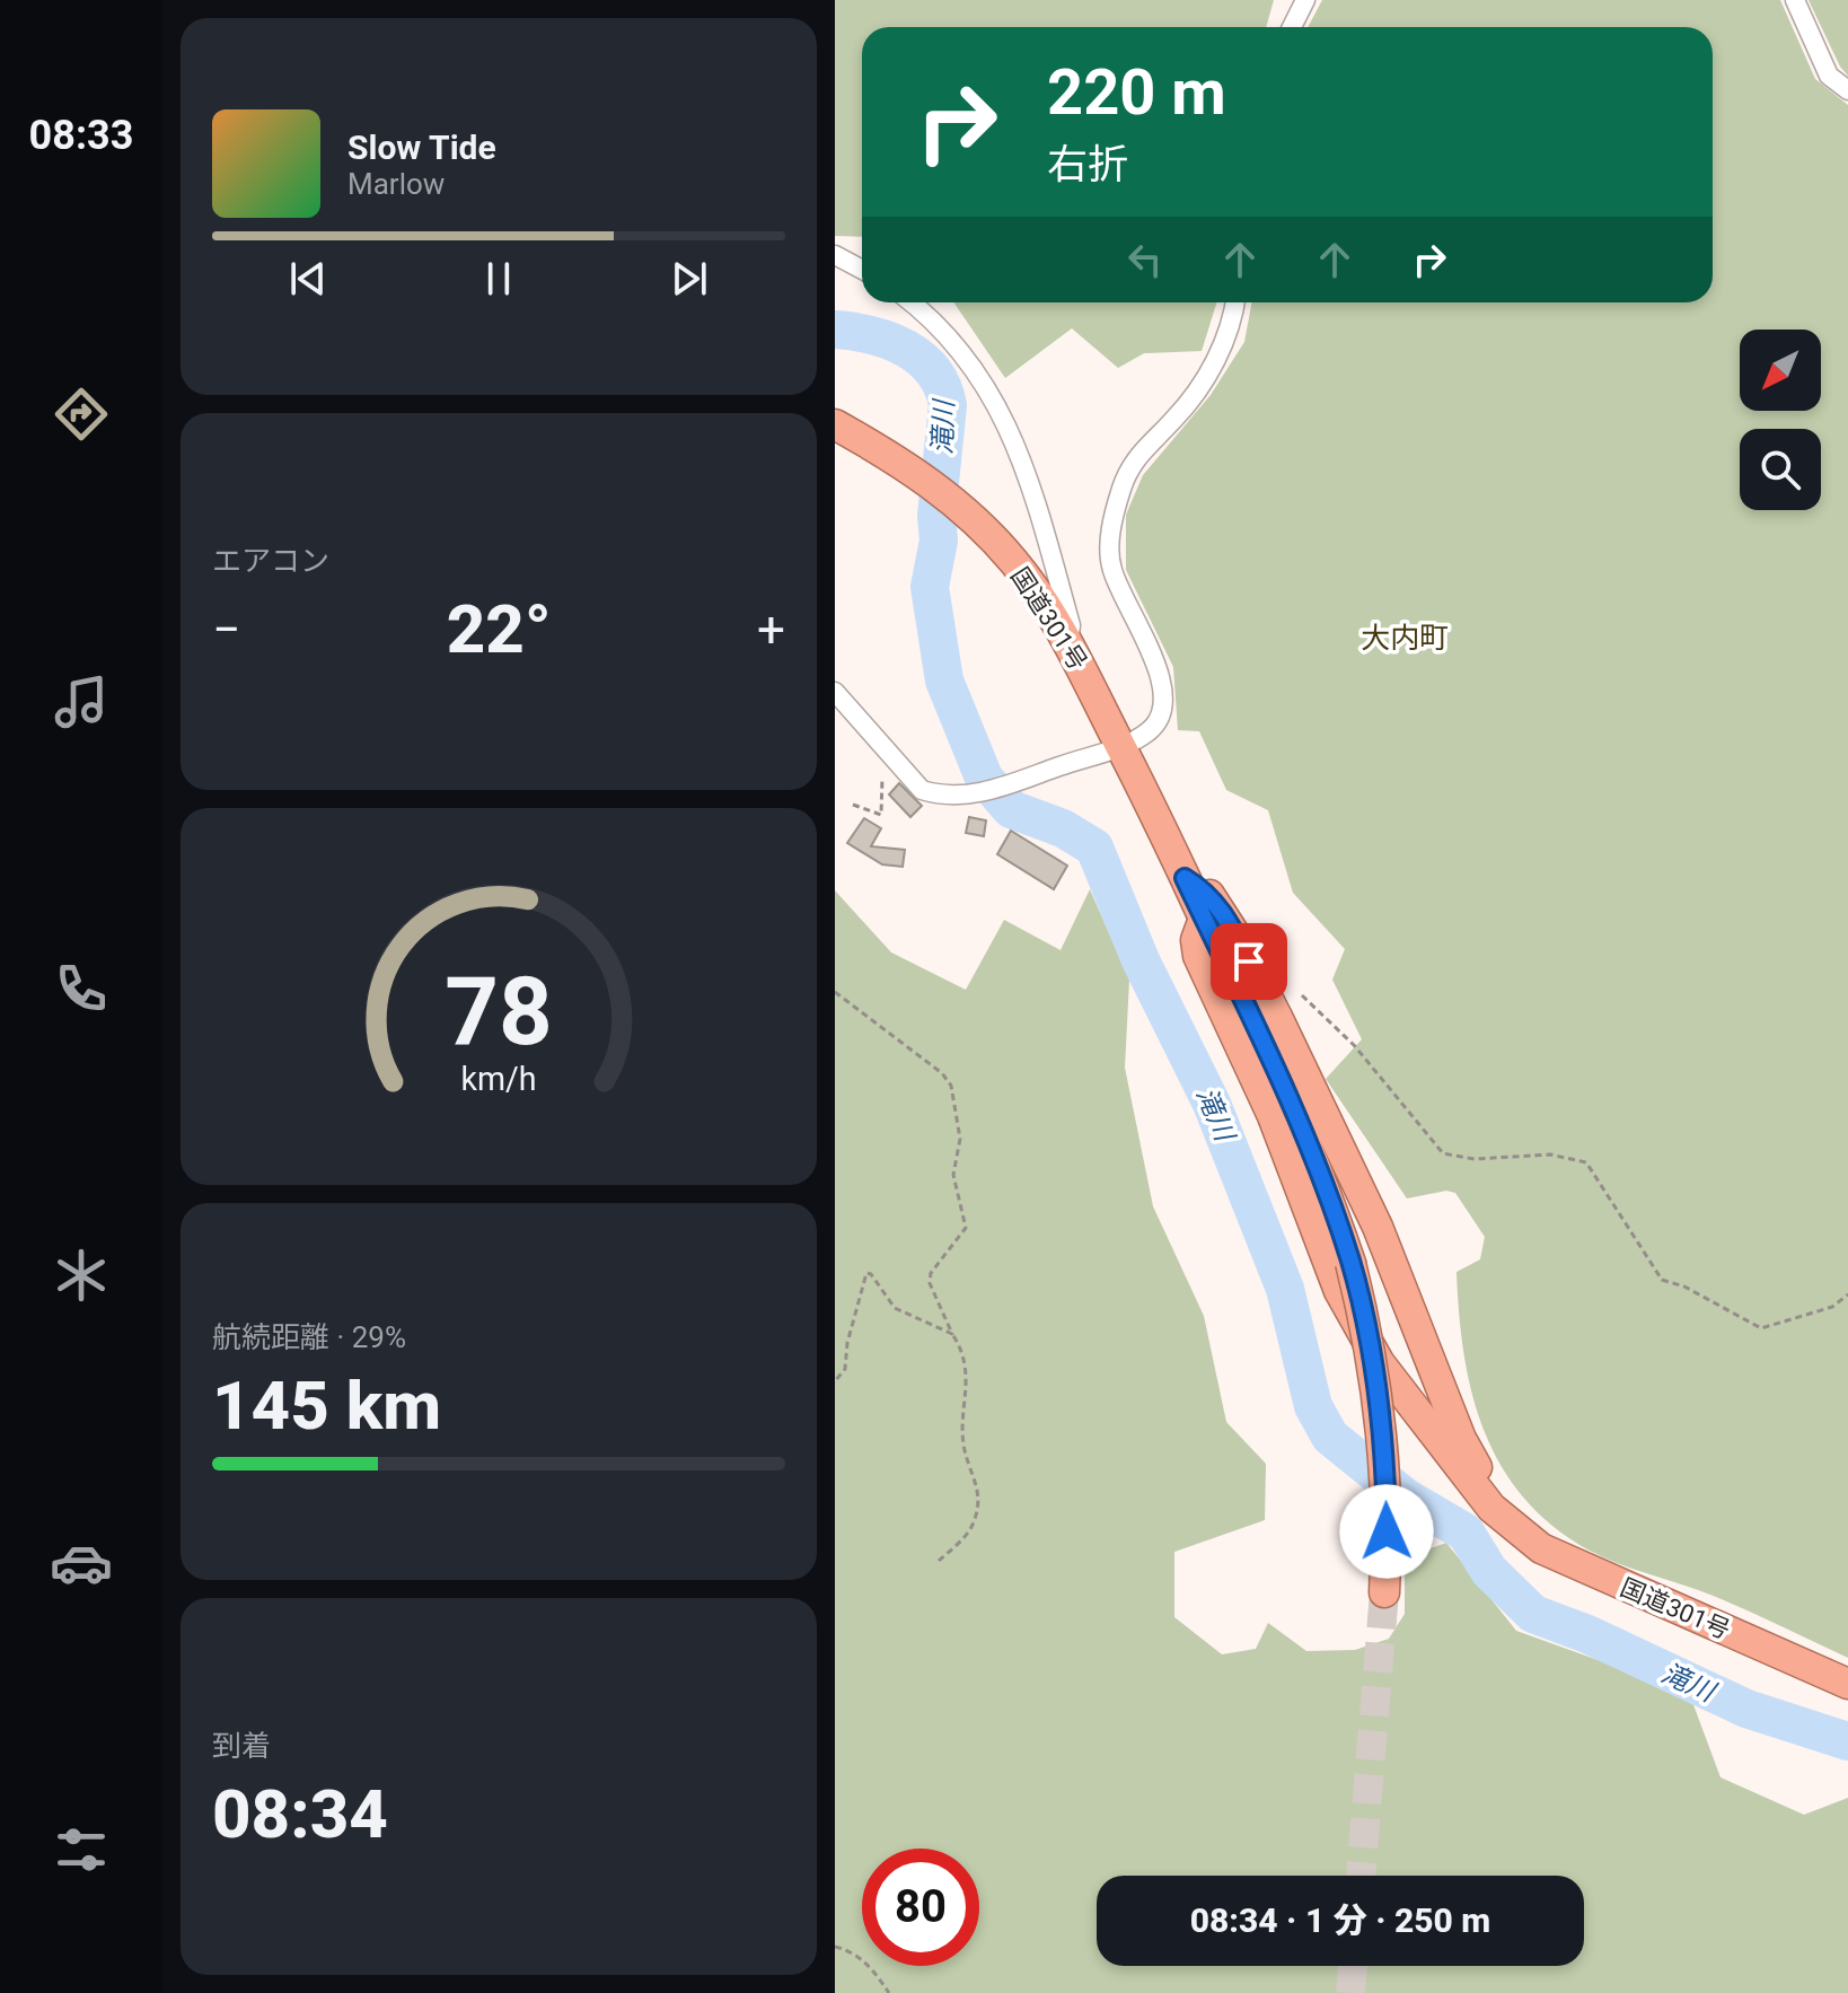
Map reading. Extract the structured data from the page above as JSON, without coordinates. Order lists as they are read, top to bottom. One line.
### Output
{"streets":{"highway":["国道301号"]},"districts":["大内町"],"water":["滝川"],"north":"bottom left","page":{"tabs":"08:33","turn":["220 m","右折"],"song":["Slow Tide","Marlow"],"tile":["エアコン",["航続距離 · 29%","145 km"],["到着","08:34"]],"heat":["−","22°","+"],"limit":"80","trip":"08:34 · 1 分 · 250 m","gauge":["78","km/h"]}}
